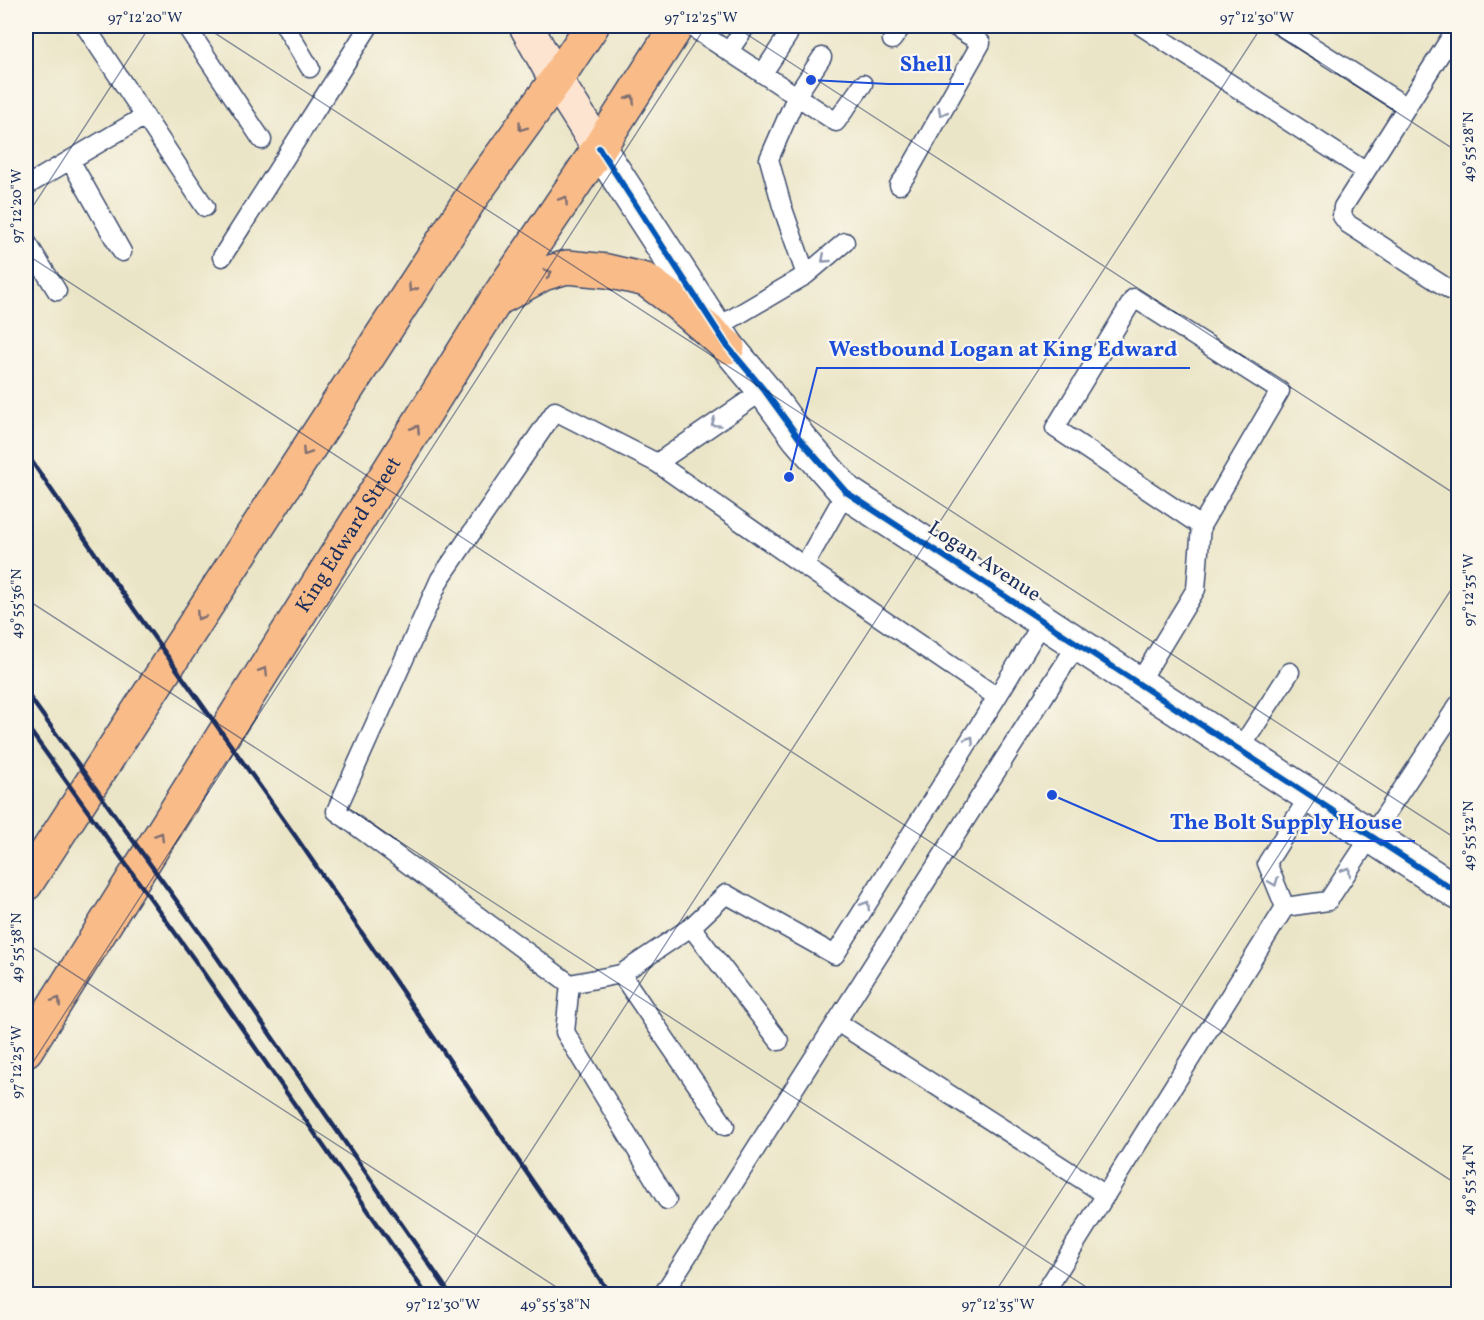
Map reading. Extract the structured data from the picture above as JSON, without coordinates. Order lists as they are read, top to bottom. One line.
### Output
{"streets":{"main road":["King Edward Street","Logan Avenue"]},"crossings":[["King Edward Street","Logan Avenue"]],"places":["Shell","Westbound Logan at King Edward","The Bolt Supply House"],"coordinates":["97°12'20\"W","97°12'25\"W","97°12'30\"W","49°55'28\"N","97°12'35\"W","49°55'36\"N","49°55'32\"N","49°55'38\"N","49°55'34\"N"]}
